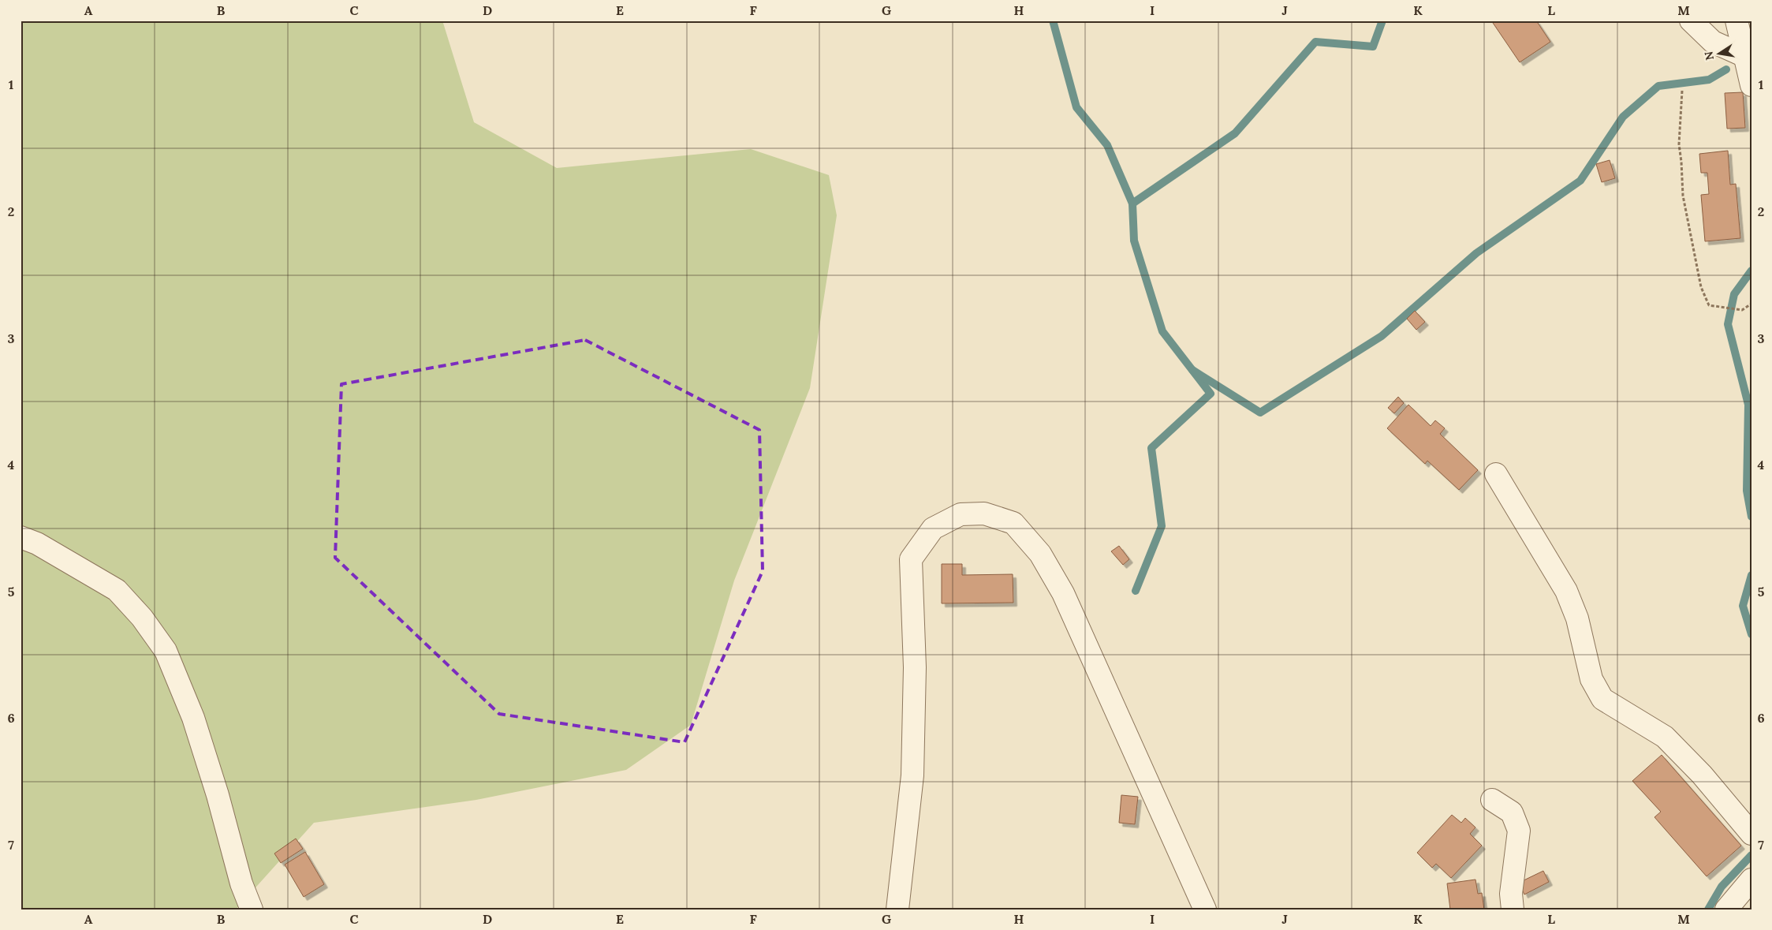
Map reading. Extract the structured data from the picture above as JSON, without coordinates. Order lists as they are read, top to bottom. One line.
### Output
{"north":"left","grid":{"columns":["A","B","C","D","E","F","G","H","I","J","K","L","M"],"rows":["1","2","3","4","5","6","7"]}}
